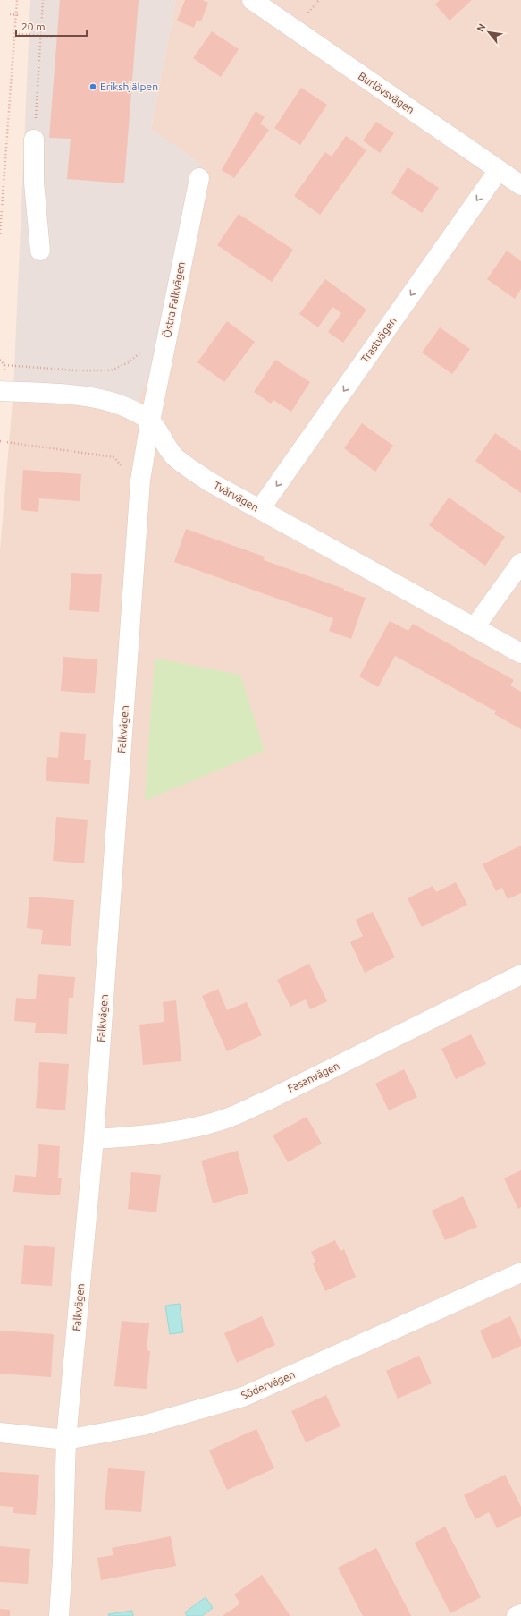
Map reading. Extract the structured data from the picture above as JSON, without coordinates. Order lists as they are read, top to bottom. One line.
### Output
{"streets":{"street":["Burlövsvägen","Östra Falkvägen","Trastvägen","Tvärvägen","Falkvägen","Fasanvägen","Södervägen"]},"crossings":[["Burlövsvägen","Trastvägen"],["Östra Falkvägen","Tvärvägen"],["Östra Falkvägen","Falkvägen"],["Trastvägen","Tvärvägen"],["Tvärvägen","Falkvägen"],["Falkvägen","Fasanvägen"],["Falkvägen","Södervägen"]],"one_way":["Trastvägen"],"places":["Erikshjälpen"],"scale_bar":"20 m","north":"top left"}
